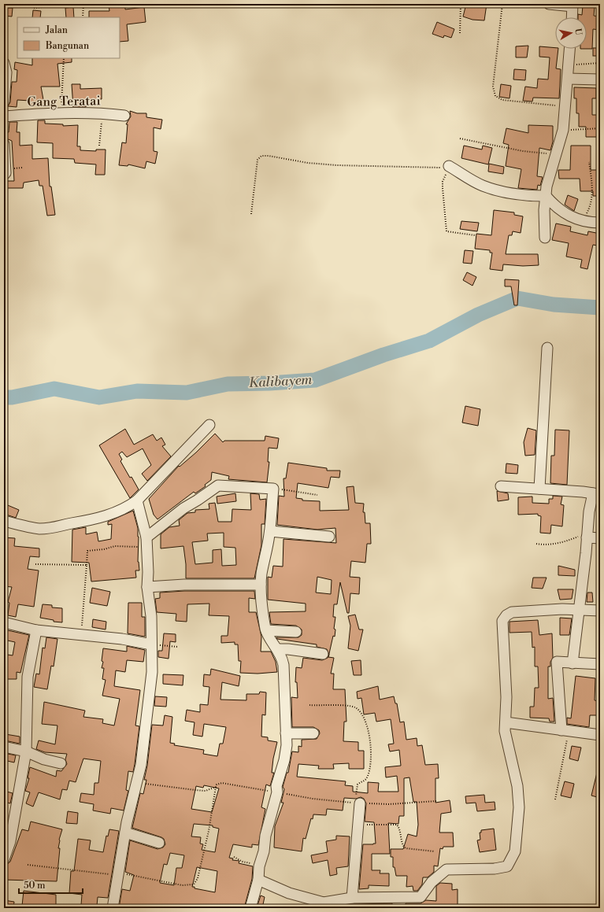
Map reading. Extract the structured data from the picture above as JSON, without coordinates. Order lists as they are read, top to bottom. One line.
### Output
{"streets":{"street":["Gang Teratai"]},"water":["Kalibayem"],"legend":["Jalan","Bangunan"],"scale_bar":"50 m","north":"right"}
